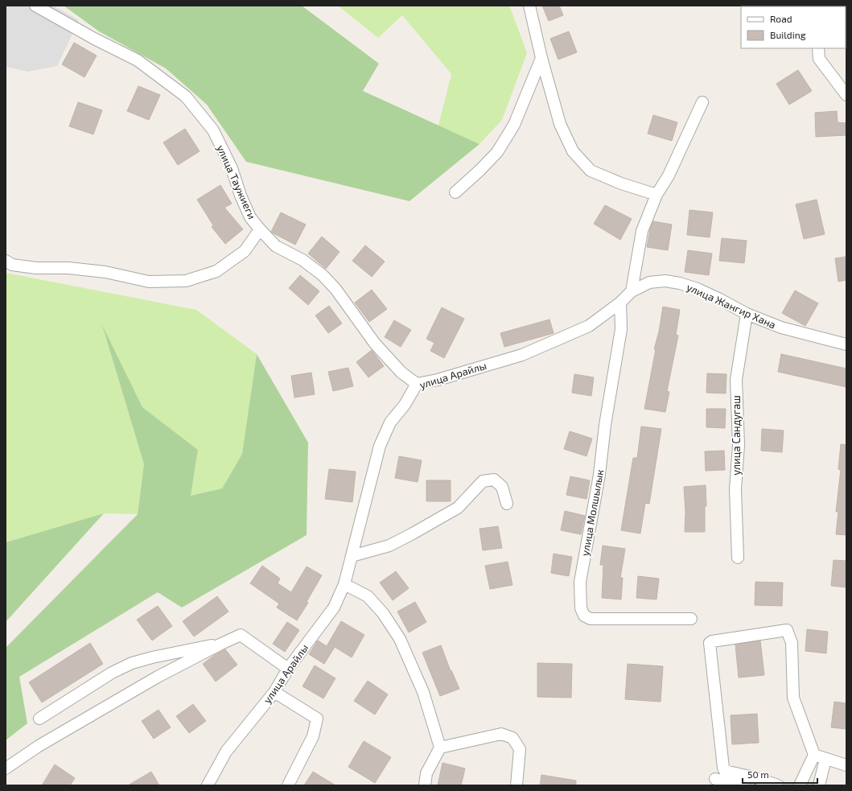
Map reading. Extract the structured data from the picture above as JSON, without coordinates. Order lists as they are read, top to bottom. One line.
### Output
{"streets":{"street":["улица Таужиеги","улица Жангир Хана","улица Арайлы","улица Сандугаш","улица Молшылык"]},"crossings":[["улица Таужиеги","улица Арайлы"],["улица Жангир Хана","улица Арайлы"],["улица Жангир Хана","улица Сандугаш"],["улица Жангир Хана","улица Молшылык"],["улица Арайлы","улица Молшылык"]],"legend":["Road","Building"],"scale_bar":"50 m"}
